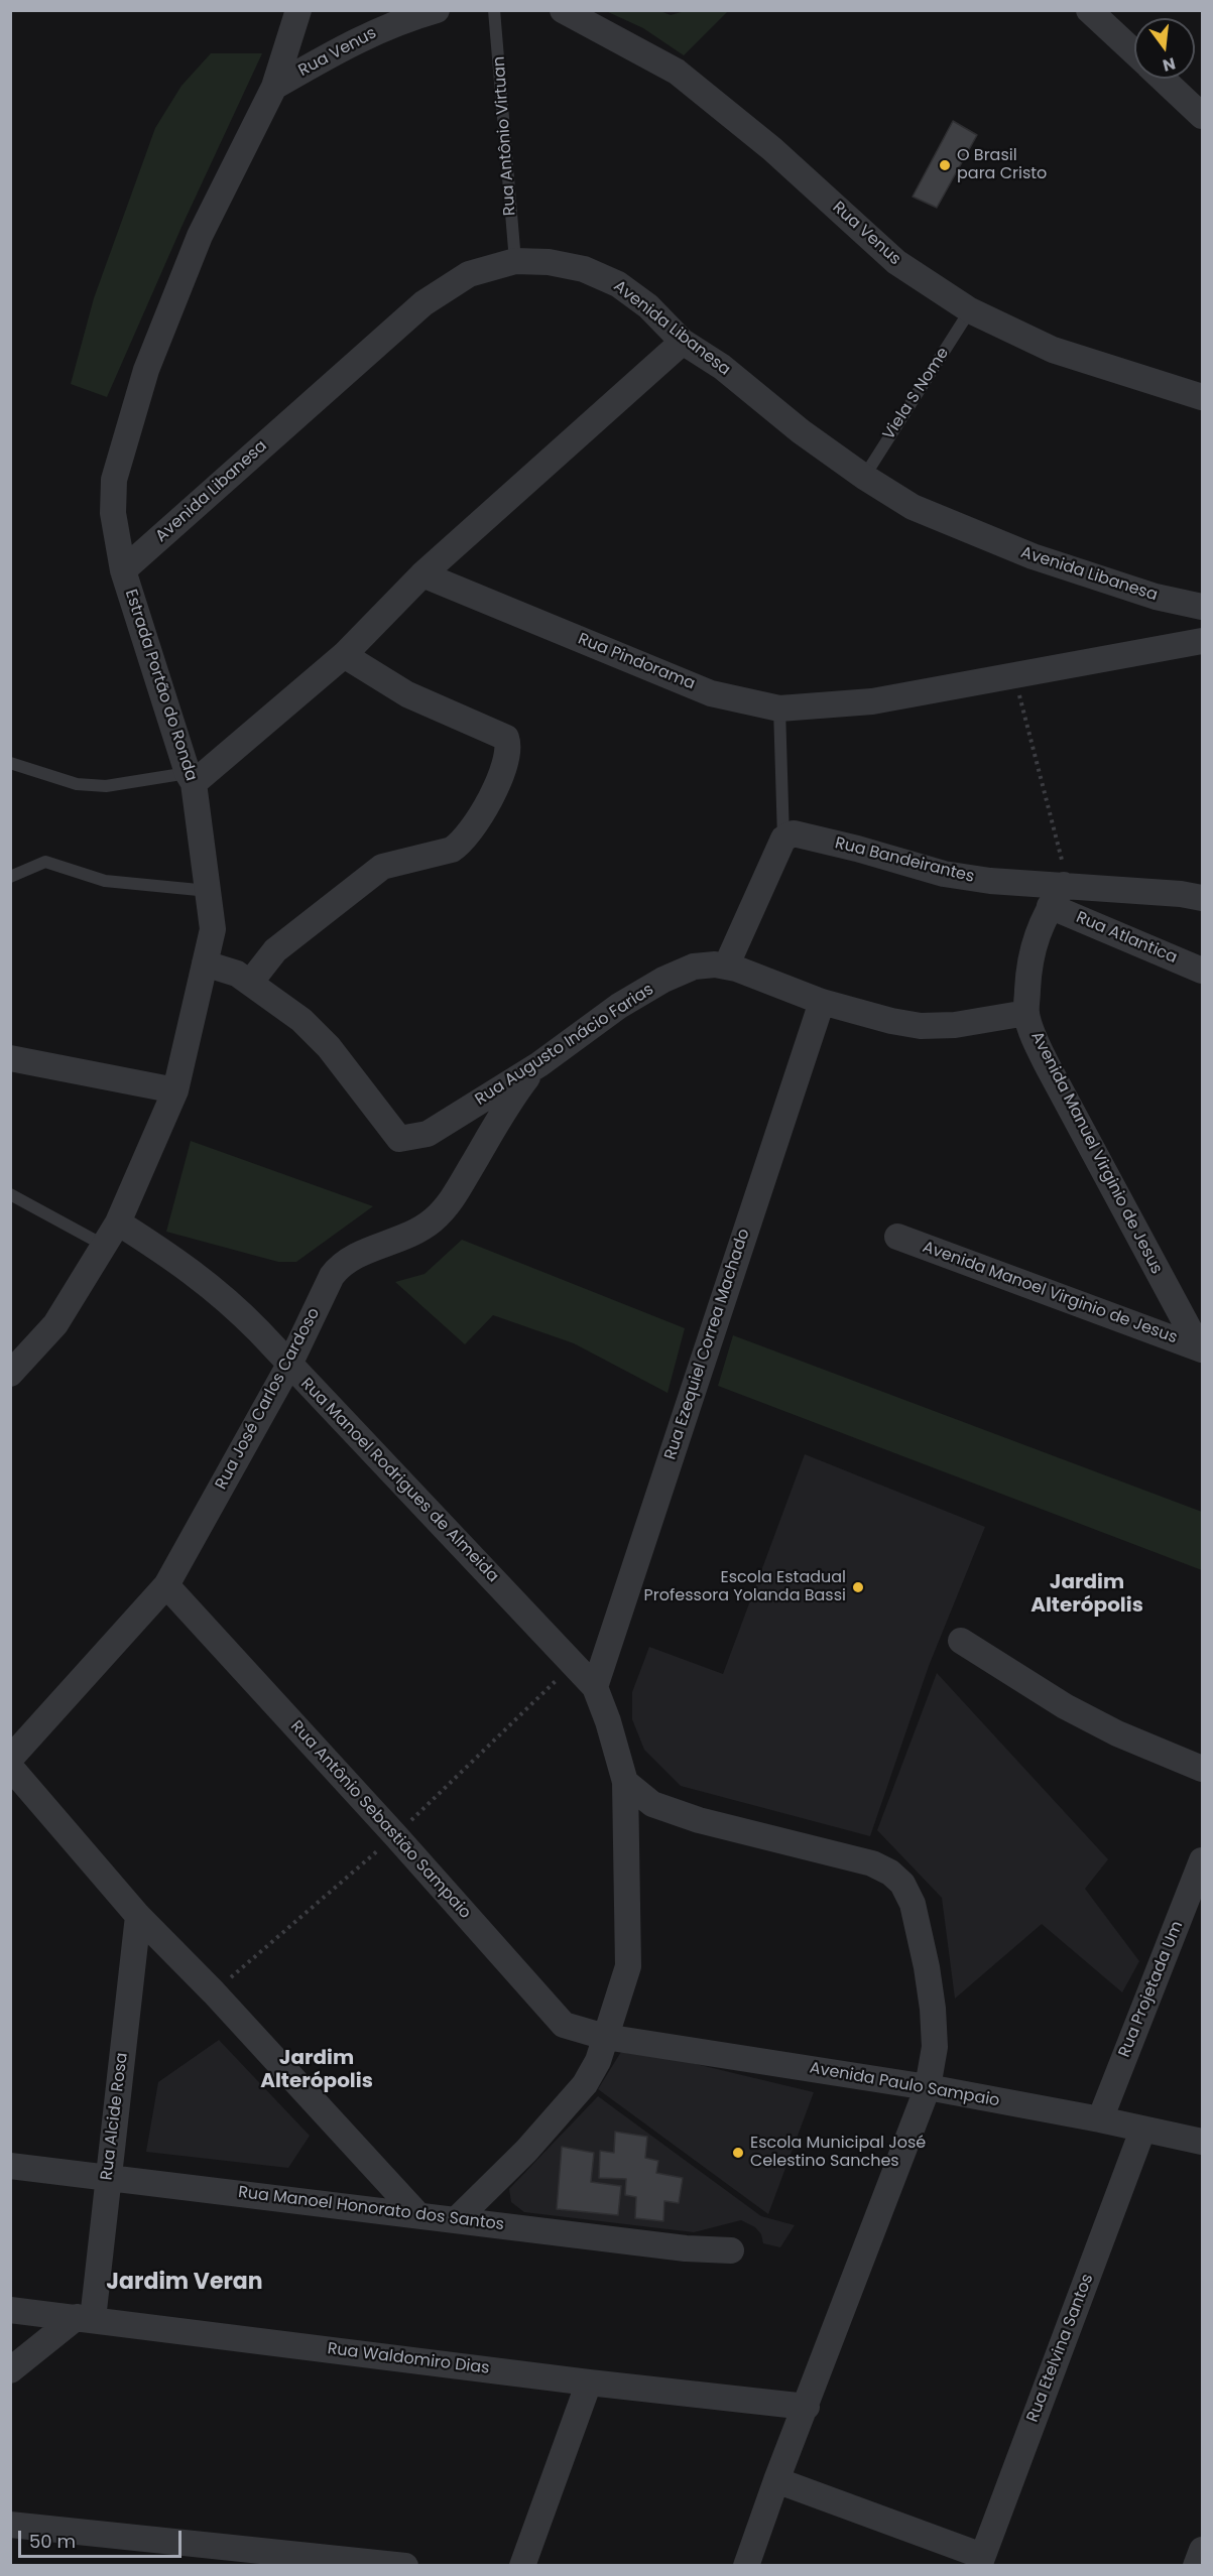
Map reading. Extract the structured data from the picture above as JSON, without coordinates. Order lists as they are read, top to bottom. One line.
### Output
{"streets":{"street":["Rua Venus","Avenida Libanesa","Rua Pindorama","Estrada Portão do Ronda","Rua Bandeirantes","Rua Atlantica","Rua Augusto Inácio Farias","Avenida Manuel Virginio de Jesus","Avenida Manoel Virginio de Jesus","Rua Ezequiel Correa Machado","Rua José Carlos Cardoso","Rua Manoel Rodrigues de Almeida","Rua Antônio Sebastião Sampaio","Rua Projetada Um","Avenida Paulo Sampaio","Rua Alcide Rosa","Rua Manoel Honorato dos Santos","Rua Etelvina Santos","Rua Waldomiro Dias"],"lane":["Rua Antônio Virtuan","Viela S Nome"]},"crossings":[["Rua Venus","Viela S Nome"],["Rua Venus","Estrada Portão do Ronda"],["Rua Antônio Virtuan","Avenida Libanesa"],["Avenida Libanesa","Viela S Nome"],["Avenida Libanesa","Estrada Portão do Ronda"],["Estrada Portão do Ronda","Rua Augusto Inácio Farias"],["Estrada Portão do Ronda","Rua Manoel Rodrigues de Almeida"],["Rua Bandeirantes","Avenida Manuel Virginio de Jesus"],["Rua Atlantica","Avenida Manuel Virginio de Jesus"],["Rua Augusto Inácio Farias","Avenida Manuel Virginio de Jesus"],["Rua Augusto Inácio Farias","Rua Ezequiel Correa Machado"],["Rua Augusto Inácio Farias","Rua José Carlos Cardoso"],["Avenida Manuel Virginio de Jesus","Avenida Manoel Virginio de Jesus"],["Rua Ezequiel Correa Machado","Rua Manoel Rodrigues de Almeida"],["Rua José Carlos Cardoso","Rua Manoel Rodrigues de Almeida"],["Rua José Carlos Cardoso","Rua Antônio Sebastião Sampaio"],["Rua Manoel Rodrigues de Almeida","Rua Antônio Sebastião Sampaio"],["Rua Manoel Rodrigues de Almeida","Avenida Paulo Sampaio"],["Rua Manoel Rodrigues de Almeida","Rua Manoel Honorato dos Santos"],["Rua Antônio Sebastião Sampaio","Avenida Paulo Sampaio"],["Rua Projetada Um","Avenida Paulo Sampaio"],["Avenida Paulo Sampaio","Rua Etelvina Santos"],["Rua Alcide Rosa","Rua Manoel Honorato dos Santos"],["Rua Alcide Rosa","Rua Waldomiro Dias"]],"districts":["Jardim Alterópolis","Jardim Alterópolis","Jardim Veran"],"places":["O Brasil para Cristo","Escola Estadual Professora Yolanda Bassi","Escola Municipal José Celestino Sanches"],"scale_bar":"50 m","north":"bottom"}
